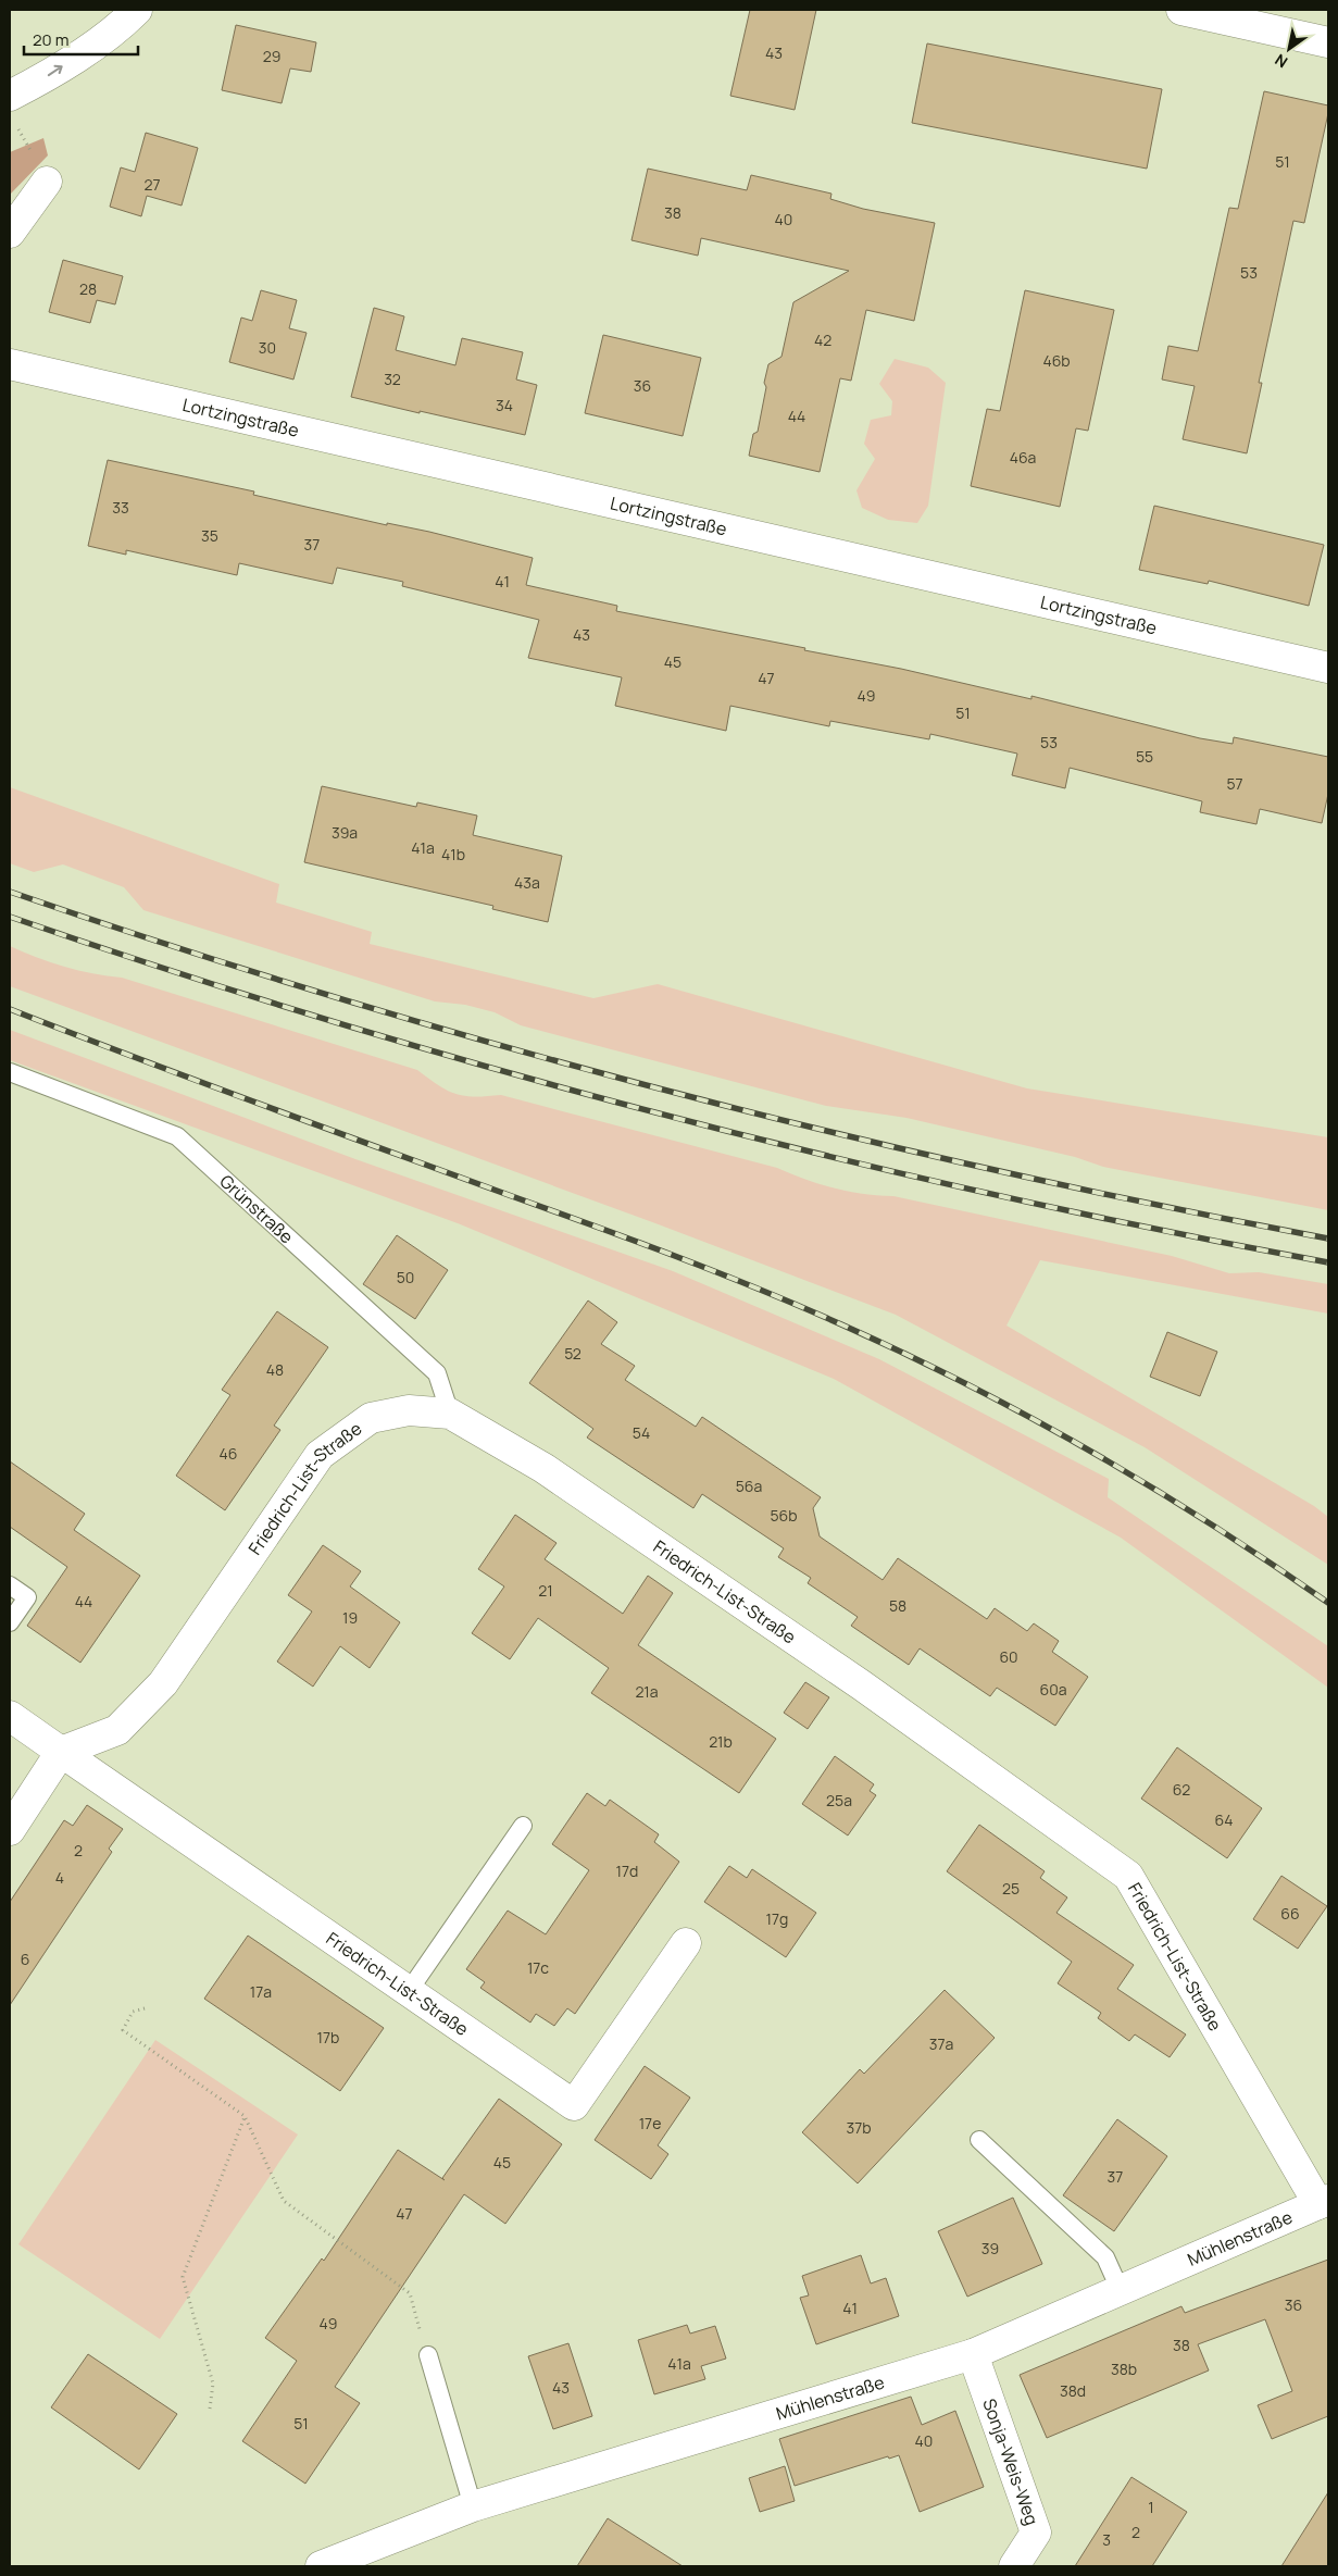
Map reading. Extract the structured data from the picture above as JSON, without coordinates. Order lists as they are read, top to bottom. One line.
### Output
{"streets":{"street":["Lortzingstraße","Friedrich-List-Straße","Mühlenstraße","Sonja-Weis-Weg"],"lane":["Grünstraße"]},"crossings":[["Grünstraße","Friedrich-List-Straße"],["Friedrich-List-Straße","Mühlenstraße"],["Mühlenstraße","Sonja-Weis-Weg"]],"house_numbers":["43","29","51","27","38","40","53","28","42","30","46b","32","36","34","44","46a","33","35","37","41","43","45","47","49","51","53","55","57","39a","41a","41b","43a","50","52","48","54","46","56a","56b","21","44","58","19","60","60a","21a","21b","62","25a","64","2","17d","4","25","66","17g","6","17c","17a","17b","37a","17e","37b","45","37","47","39","36","41","49","38","41a","38b","43","38d","51","40","1","2","3"],"scale_bar":"20 m","north":"bottom left"}
